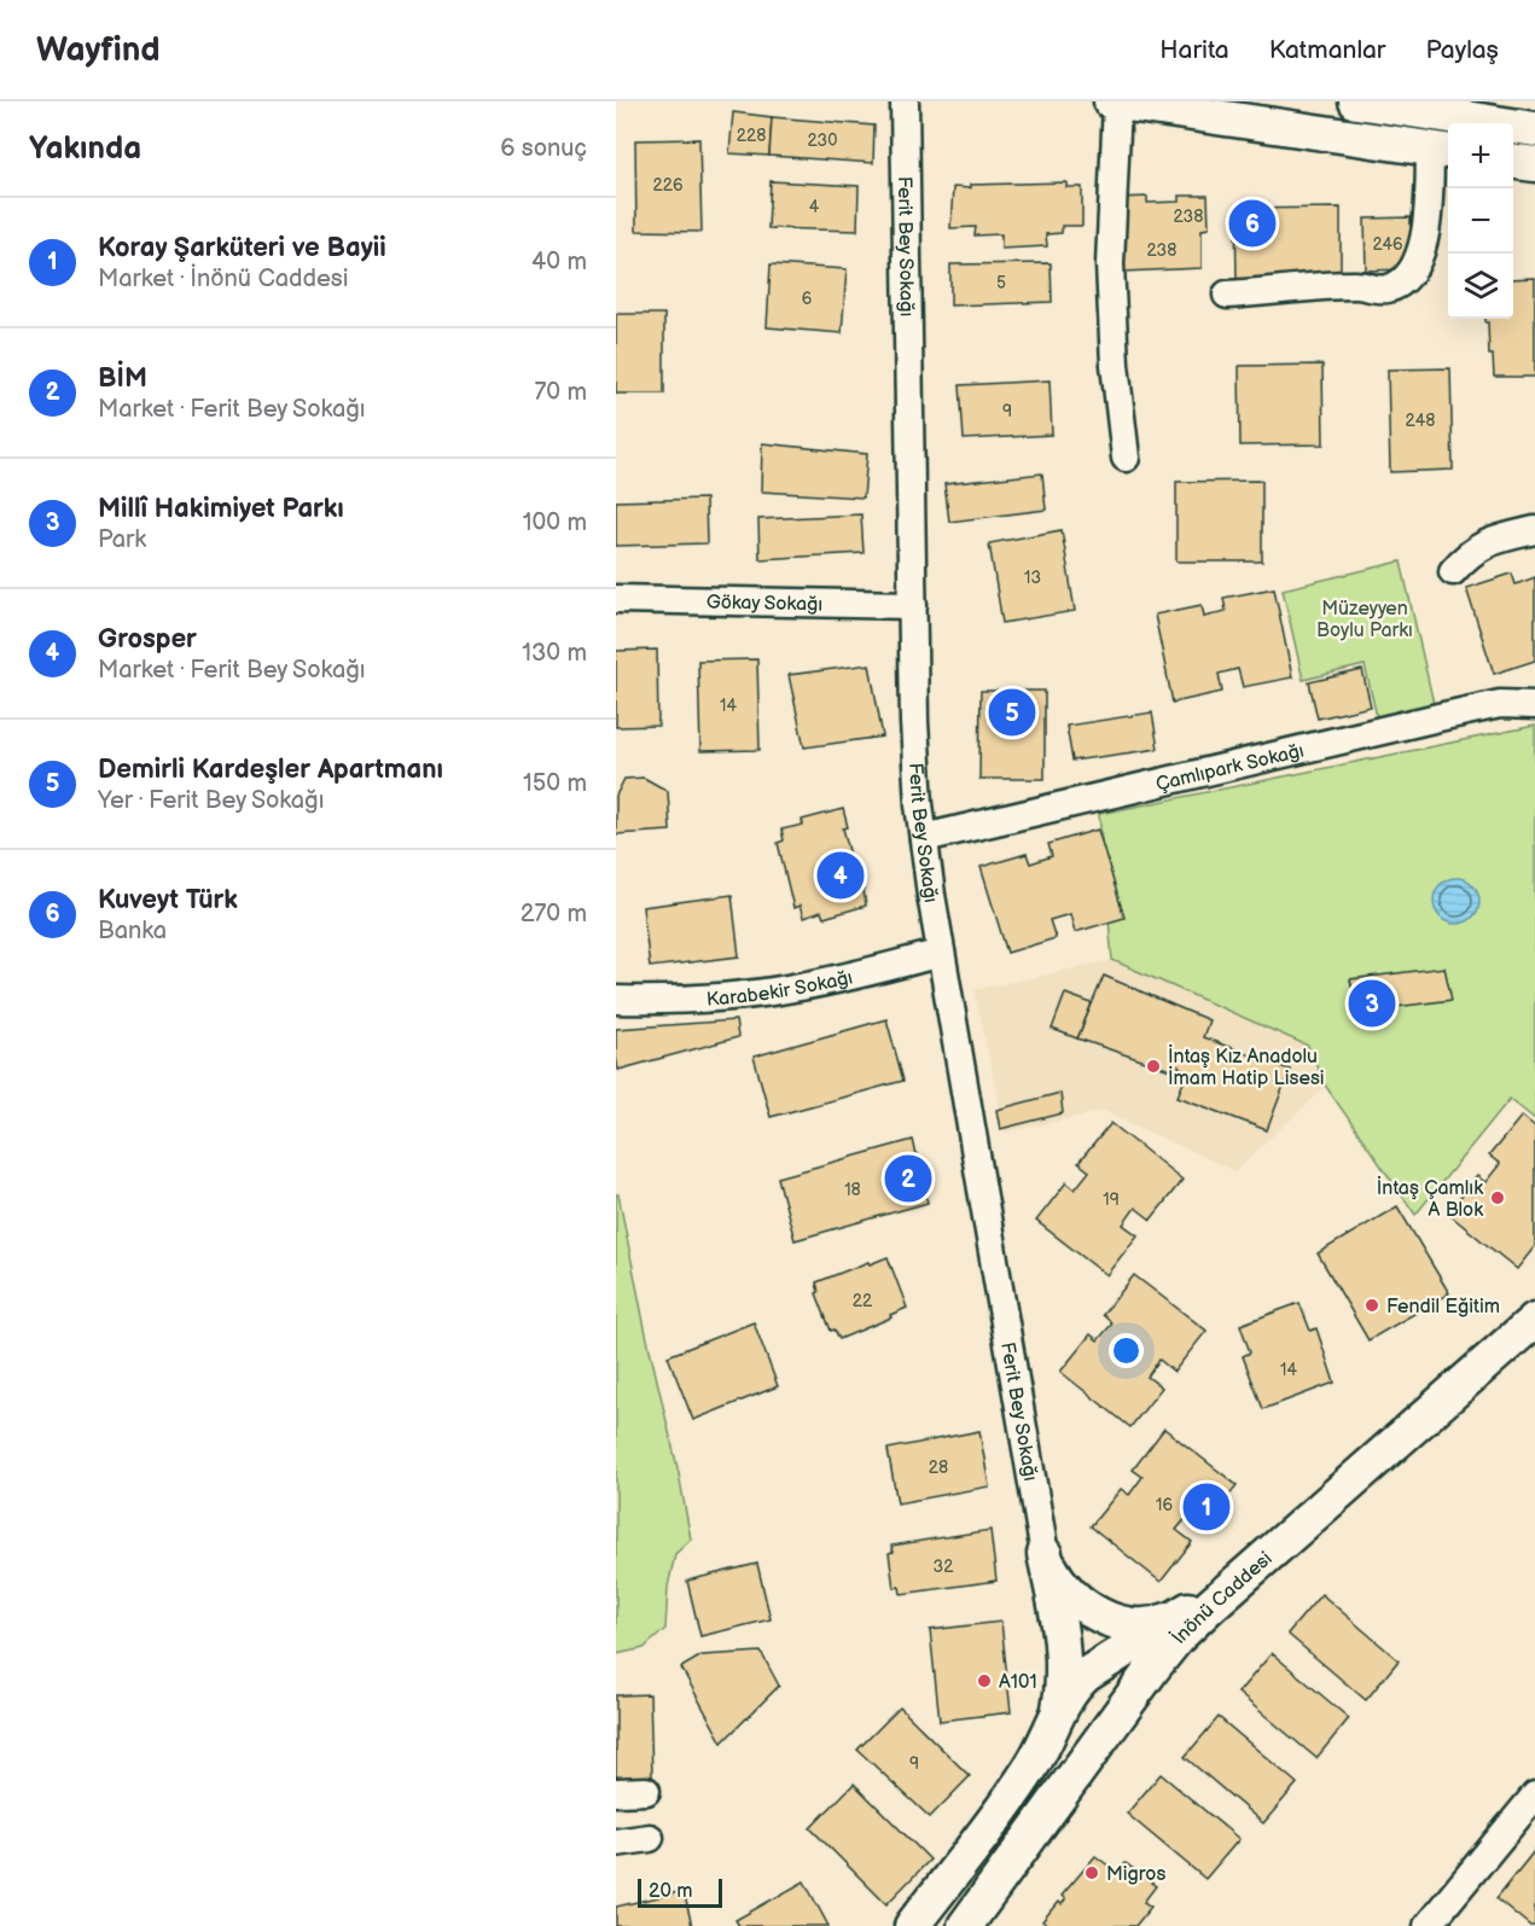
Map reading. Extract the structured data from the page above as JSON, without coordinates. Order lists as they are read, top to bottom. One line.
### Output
{"streets":{"main road":["İnönü Caddesi"],"street":["Ferit Bey Sokağı","Gökay Sokağı","Çamlıpark Sokağı","Karabekir Sokağı"]},"crossings":[["Ferit Bey Sokağı","Gökay Sokağı"],["Ferit Bey Sokağı","Çamlıpark Sokağı"],["Ferit Bey Sokağı","Karabekir Sokağı"]],"parks":["Müzeyyen Boylu Parkı"],"places":["İntaş Kız Anadolu İmam Hatip Lisesi","İntaş Çamlık A Blok","Fendil Eğitim","A101","Migros"],"house_numbers":["228","230","226","4","238","246","238","5","6","9","248","13","14","18","19","22","14","28","16","32","9"],"scale_bar":"20 m","page":{"header":"Wayfind","nav":["Harita","Katmanlar","Paylaş"],"heading":["Yakında","6 sonuç"],"map_buttons":["+","−"],"list":[{"mark":"1","name":"Koray Şarküteri ve Bayii","note":"Market · İnönü Caddesi","value":"40 m"},{"mark":"2","name":"BİM","note":"Market · Ferit Bey Sokağı","value":"70 m"},{"mark":"3","name":"Millî Hakimiyet Parkı","note":"Park","value":"100 m"},{"mark":"4","name":"Grosper","note":"Market · Ferit Bey Sokağı","value":"130 m"},{"mark":"5","name":"Demirli Kardeşler Apartmanı","note":"Yer · Ferit Bey Sokağı","value":"150 m"},{"mark":"6","name":"Kuveyt Türk","note":"Banka","value":"270 m"}],"pins":["6","5","4","3","2","1"],"scale":"20 m"}}
